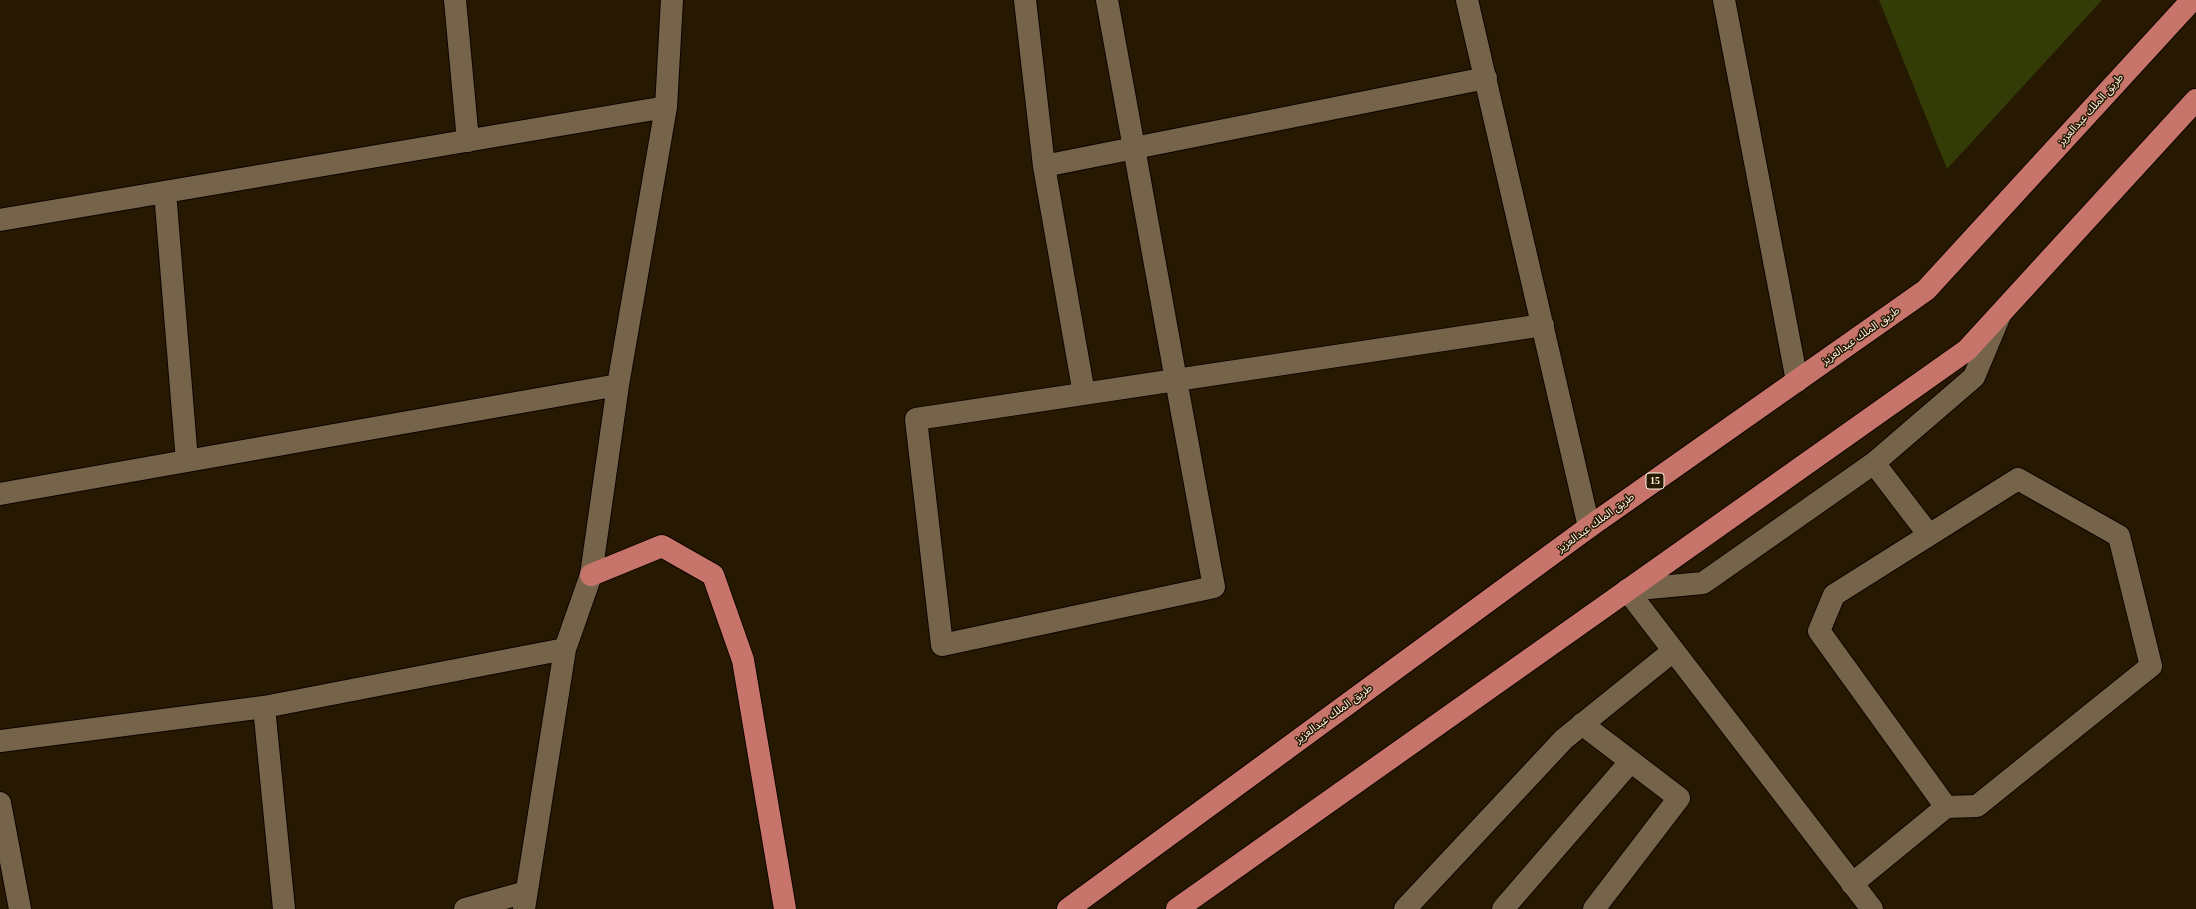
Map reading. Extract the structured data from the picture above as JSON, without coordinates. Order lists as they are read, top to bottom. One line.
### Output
{"streets":{"highway":["طريق الملك عبدالعزيز","15"]}}
